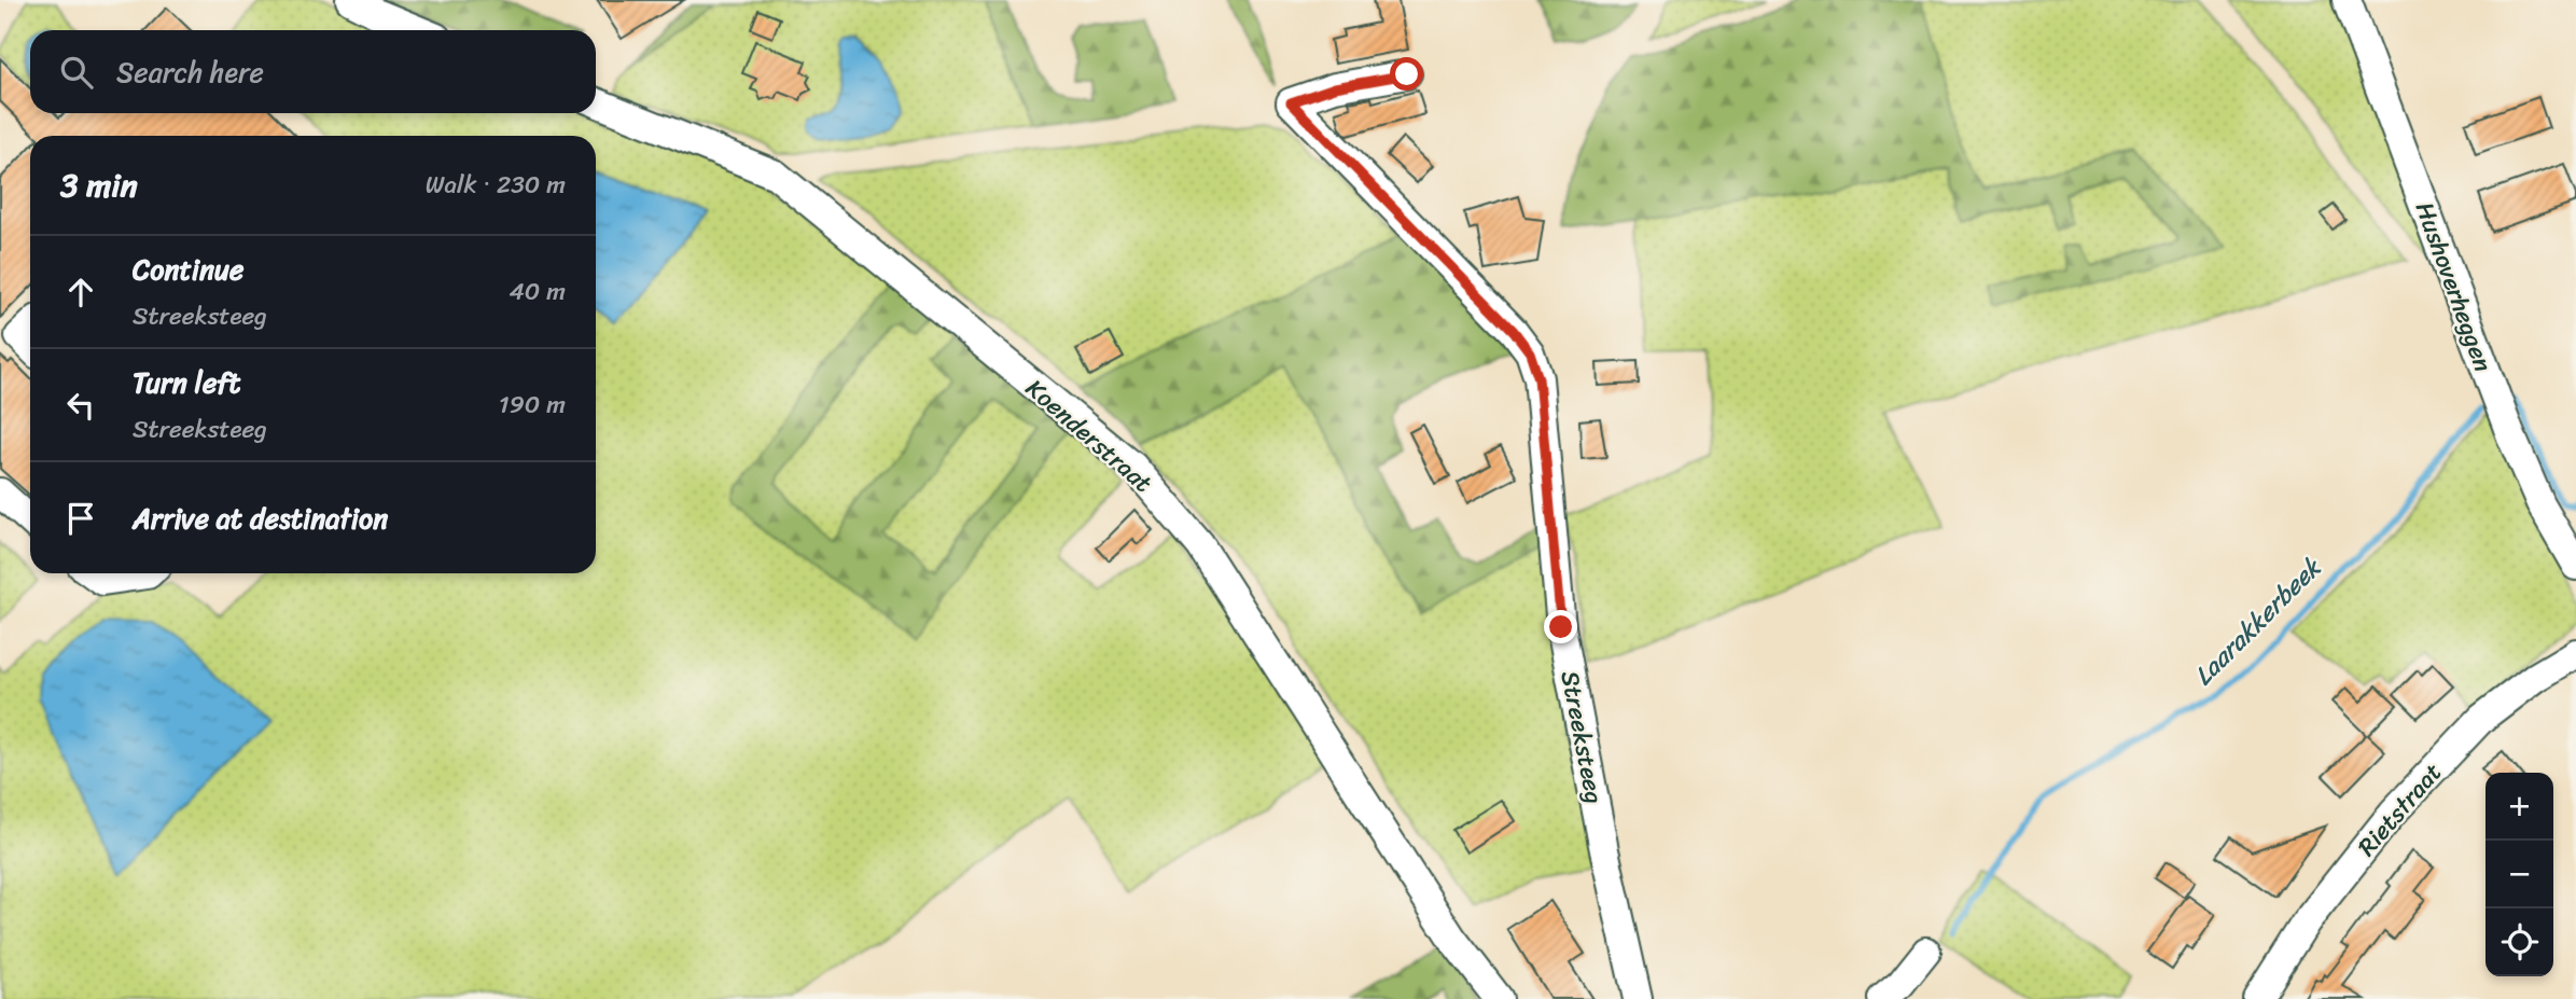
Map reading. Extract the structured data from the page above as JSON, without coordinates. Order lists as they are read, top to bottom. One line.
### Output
{"streets":{"street":["Hushoverheggen","Koenderstraat","Streeksteeg","Rietstraat"]},"water":["Laarakkerbeek"],"page":{"search":"Search here","heading":["3 min","Walk · 230 m"],"list":[["Continue","Streeksteeg","40 m"],["Turn left","Streeksteeg","190 m"],"Arrive at destination"],"map_buttons":["+","−"]}}
